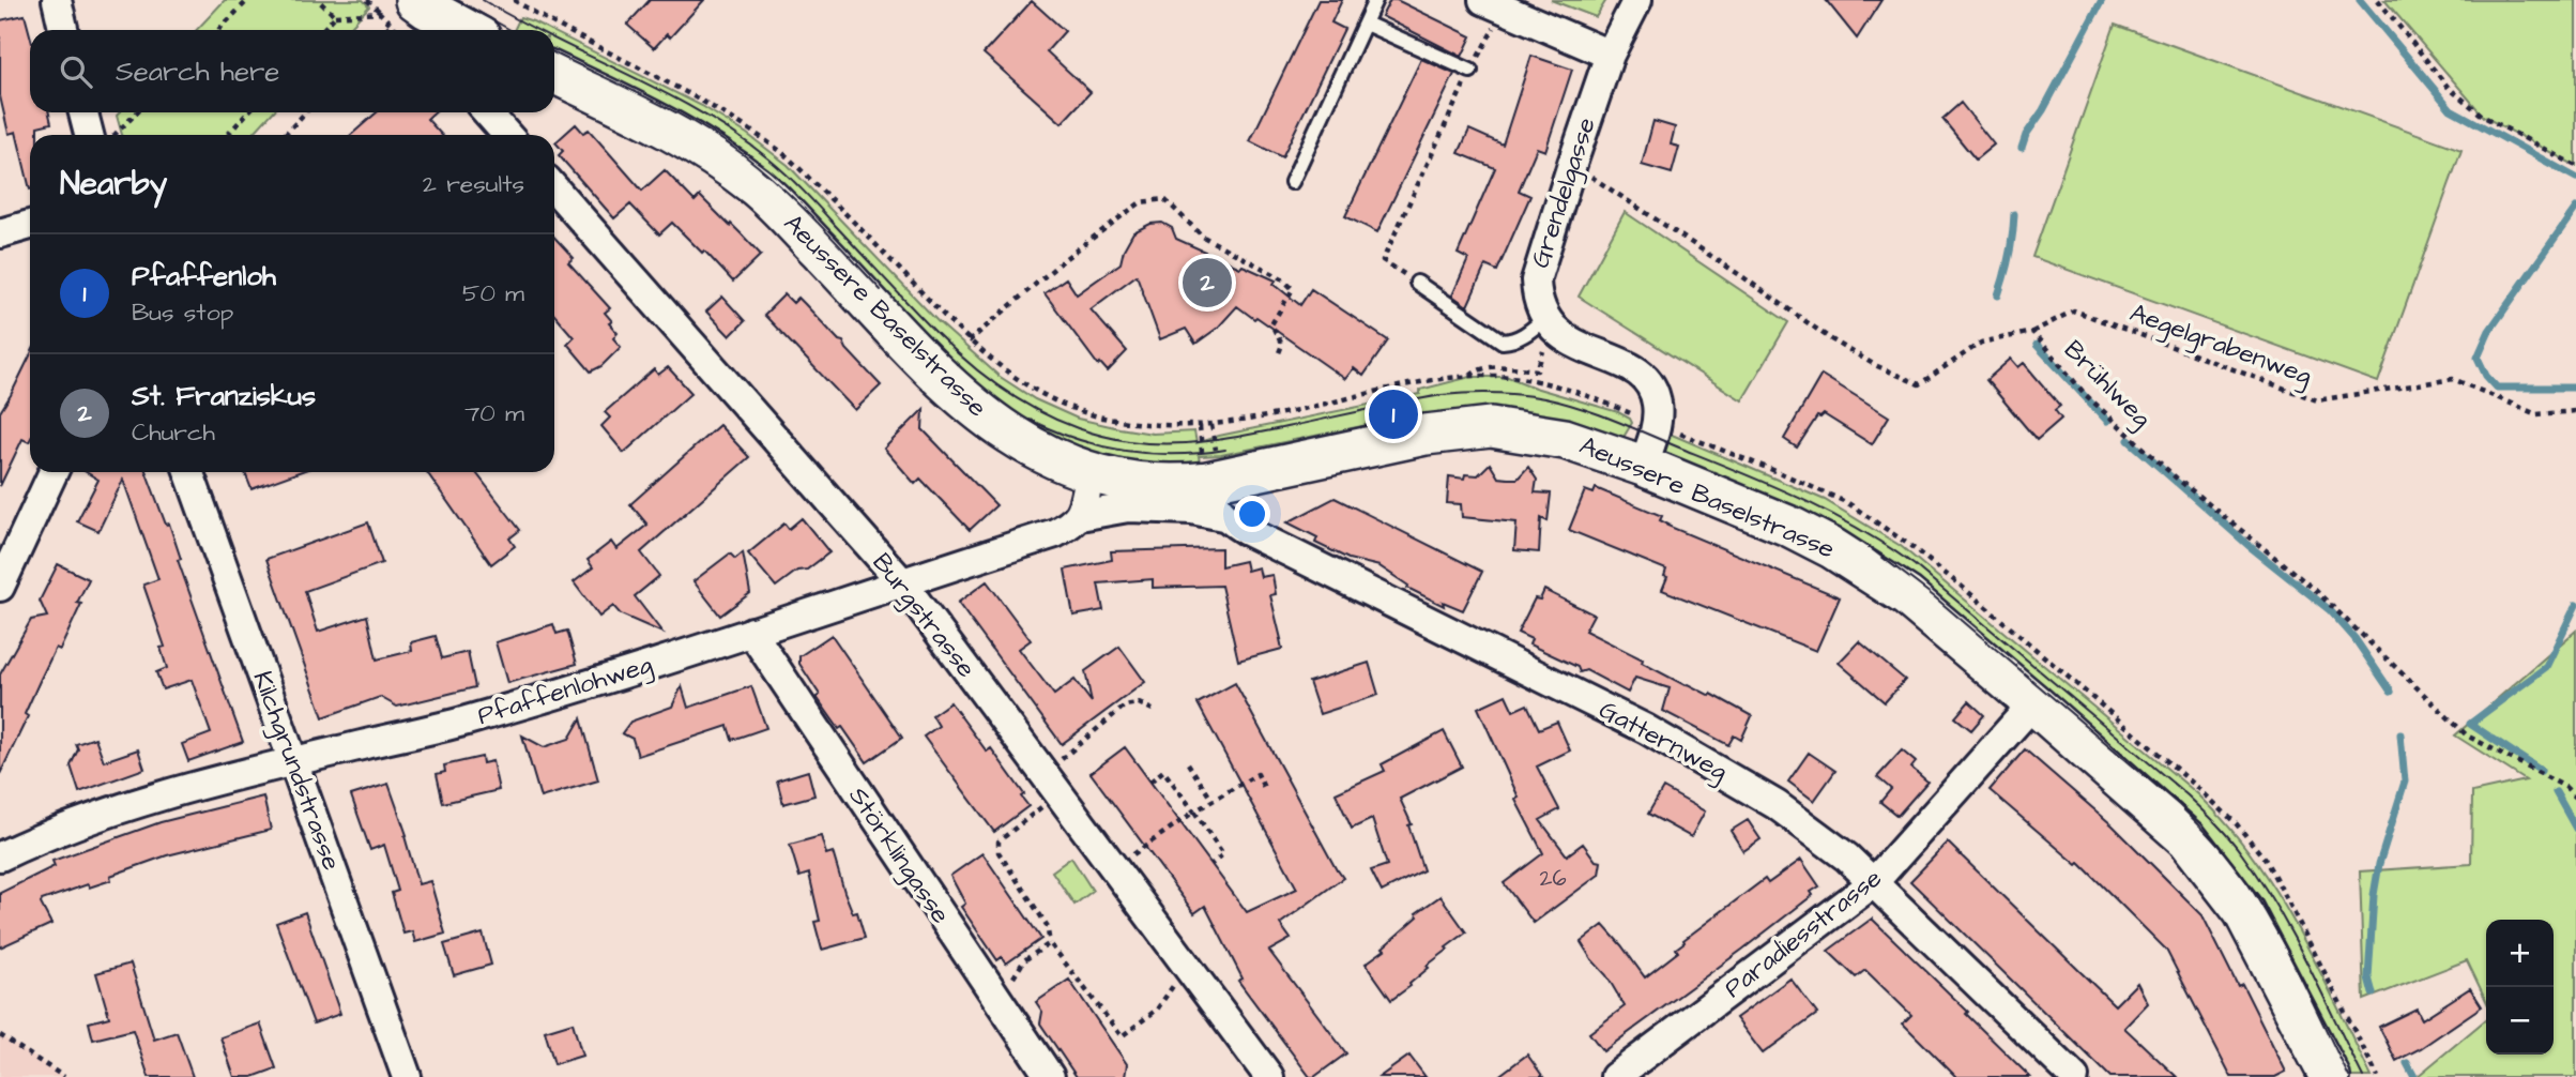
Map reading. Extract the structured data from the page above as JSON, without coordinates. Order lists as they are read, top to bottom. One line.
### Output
{"streets":{"main road":["Aeussere Baselstrasse"],"street":["Grendelgasse","Burgstrasse","Pfaffenlohweg","Gatternweg","Kilchgrundstrasse","Störklingasse","Paradiesstrasse"],"path":["Aegelgrabenweg","Brühlweg"]},"crossings":[["Grendelgasse","Brühlweg"],["Aeussere Baselstrasse","Paradiesstrasse"],["Aegelgrabenweg","Brühlweg"],["Burgstrasse","Pfaffenlohweg"],["Pfaffenlohweg","Kilchgrundstrasse"],["Pfaffenlohweg","Störklingasse"],["Gatternweg","Paradiesstrasse"]],"house_numbers":["26"],"page":{"search":"Search here","heading":["Nearby","2 results"],"list":[{"mark":"1","name":"Pfaffenloh","note":"Bus stop","value":"50 m"},{"mark":"2","name":"St. Franziskus","note":"Church","value":"70 m"}],"pins":["2","1"],"map_buttons":["+","−"]}}
